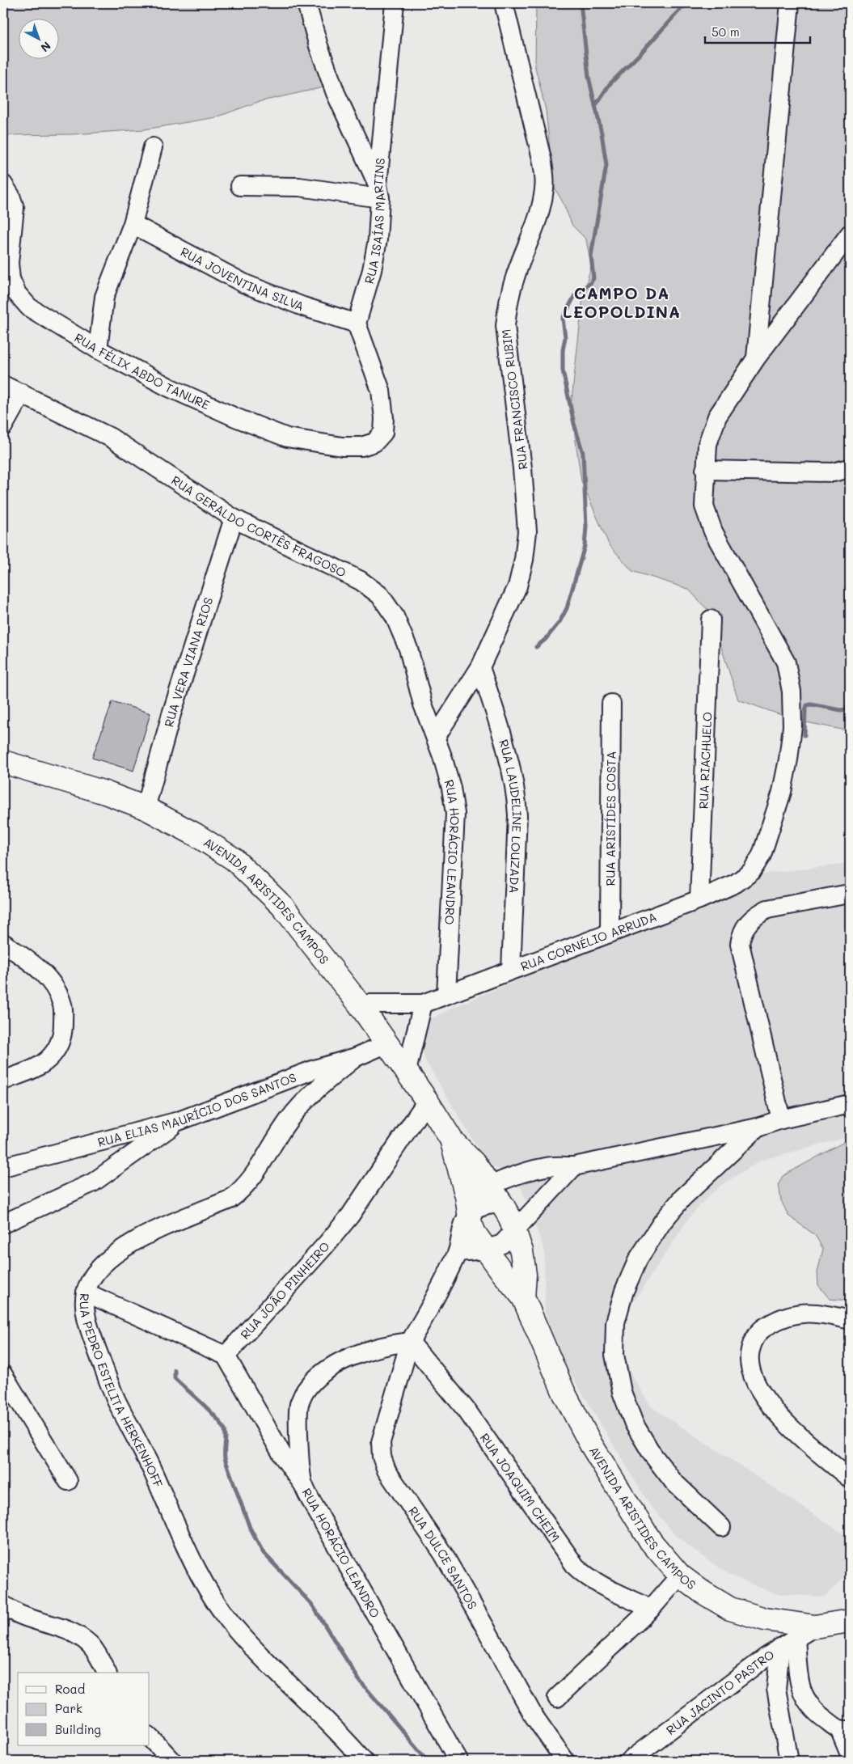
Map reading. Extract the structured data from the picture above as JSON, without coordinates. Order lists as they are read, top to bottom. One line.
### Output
{"streets":{"highway":["AVENIDA ARISTIDES CAMPOS"],"street":["RUA ISAÍAS MARTINS","RUA JOVENTINA SILVA","RUA FÉLIX ABDO TANURE","RUA FRANCISCO RUBIM","RUA GERALDO CORTÊS FRAGOSO","RUA VERA VIANA RIOS","RUA RIACHUELO","RUA LAUDELINE LOUZADA","RUA ARISTÍDES COSTA","RUA HORÁCIO LEANDRO","RUA CORNÉLIO ARRUDA","RUA ELIAS MAURÍCIO DOS SANTOS","RUA JOÃO PINHEIRO","RUA PEDRO ESTELITA HERKENHOFF","RUA JOAQUIM CHEIM","RUA DULCE SANTOS","RUA JACINTO PASTRO"]},"crossings":[["RUA ISAÍAS MARTINS","RUA JOVENTINA SILVA"],["RUA ISAÍAS MARTINS","RUA FÉLIX ABDO TANURE"],["RUA JOVENTINA SILVA","RUA FÉLIX ABDO TANURE"],["RUA FRANCISCO RUBIM","RUA GERALDO CORTÊS FRAGOSO"],["RUA FRANCISCO RUBIM","RUA LAUDELINE LOUZADA"],["RUA FRANCISCO RUBIM","RUA HORÁCIO LEANDRO"],["RUA GERALDO CORTÊS FRAGOSO","RUA VERA VIANA RIOS"],["RUA GERALDO CORTÊS FRAGOSO","RUA HORÁCIO LEANDRO"],["RUA VERA VIANA RIOS","AVENIDA ARISTIDES CAMPOS"],["RUA RIACHUELO","RUA CORNÉLIO ARRUDA"],["RUA LAUDELINE LOUZADA","RUA CORNÉLIO ARRUDA"],["RUA ARISTÍDES COSTA","RUA CORNÉLIO ARRUDA"],["RUA HORÁCIO LEANDRO","RUA CORNÉLIO ARRUDA"],["RUA HORÁCIO LEANDRO","RUA JOAQUIM CHEIM"],["RUA HORÁCIO LEANDRO","RUA DULCE SANTOS"],["AVENIDA ARISTIDES CAMPOS","RUA CORNÉLIO ARRUDA"],["AVENIDA ARISTIDES CAMPOS","RUA ELIAS MAURÍCIO DOS SANTOS"],["AVENIDA ARISTIDES CAMPOS","RUA JOÃO PINHEIRO"],["AVENIDA ARISTIDES CAMPOS","RUA JACINTO PASTRO"],["RUA ELIAS MAURÍCIO DOS SANTOS","RUA PEDRO ESTELITA HERKENHOFF"],["RUA JOAQUIM CHEIM","RUA DULCE SANTOS"]],"districts":["CAMPO DA LEOPOLDINA"],"legend":["Road","Park","Building"],"scale_bar":"50 m","north":"bottom right"}
